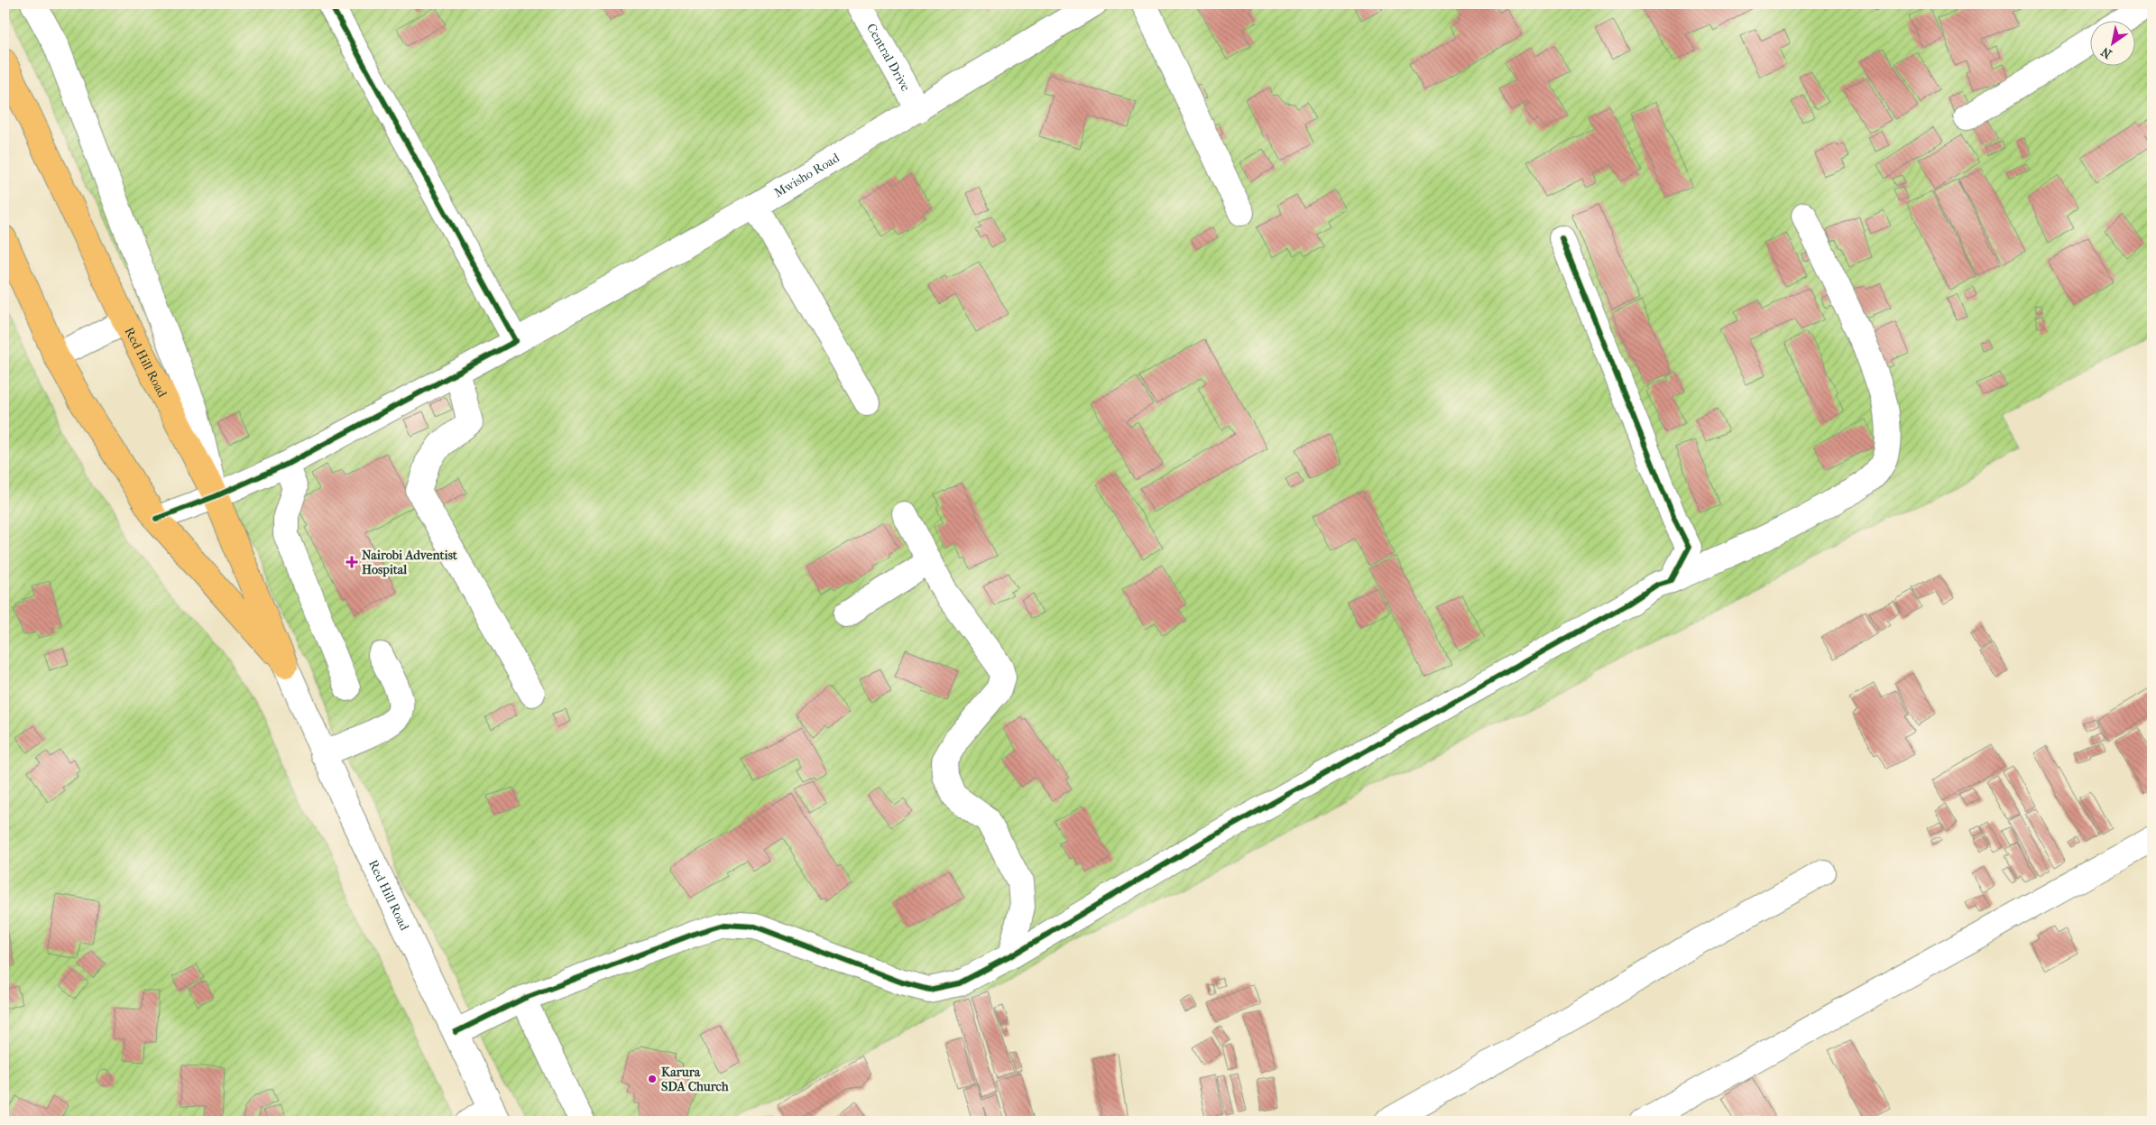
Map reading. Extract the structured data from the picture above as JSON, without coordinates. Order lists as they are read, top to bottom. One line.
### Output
{"streets":{"main road":["Red Hill Road"],"street":["Central Drive","Mwisho Road"]},"crossings":[["Central Drive","Mwisho Road"],["Mwisho Road","Red Hill Road"]],"places":{"health":["Nairobi Adventist Hospital"],"other":["Karura SDA Church"]},"north":"bottom left"}
